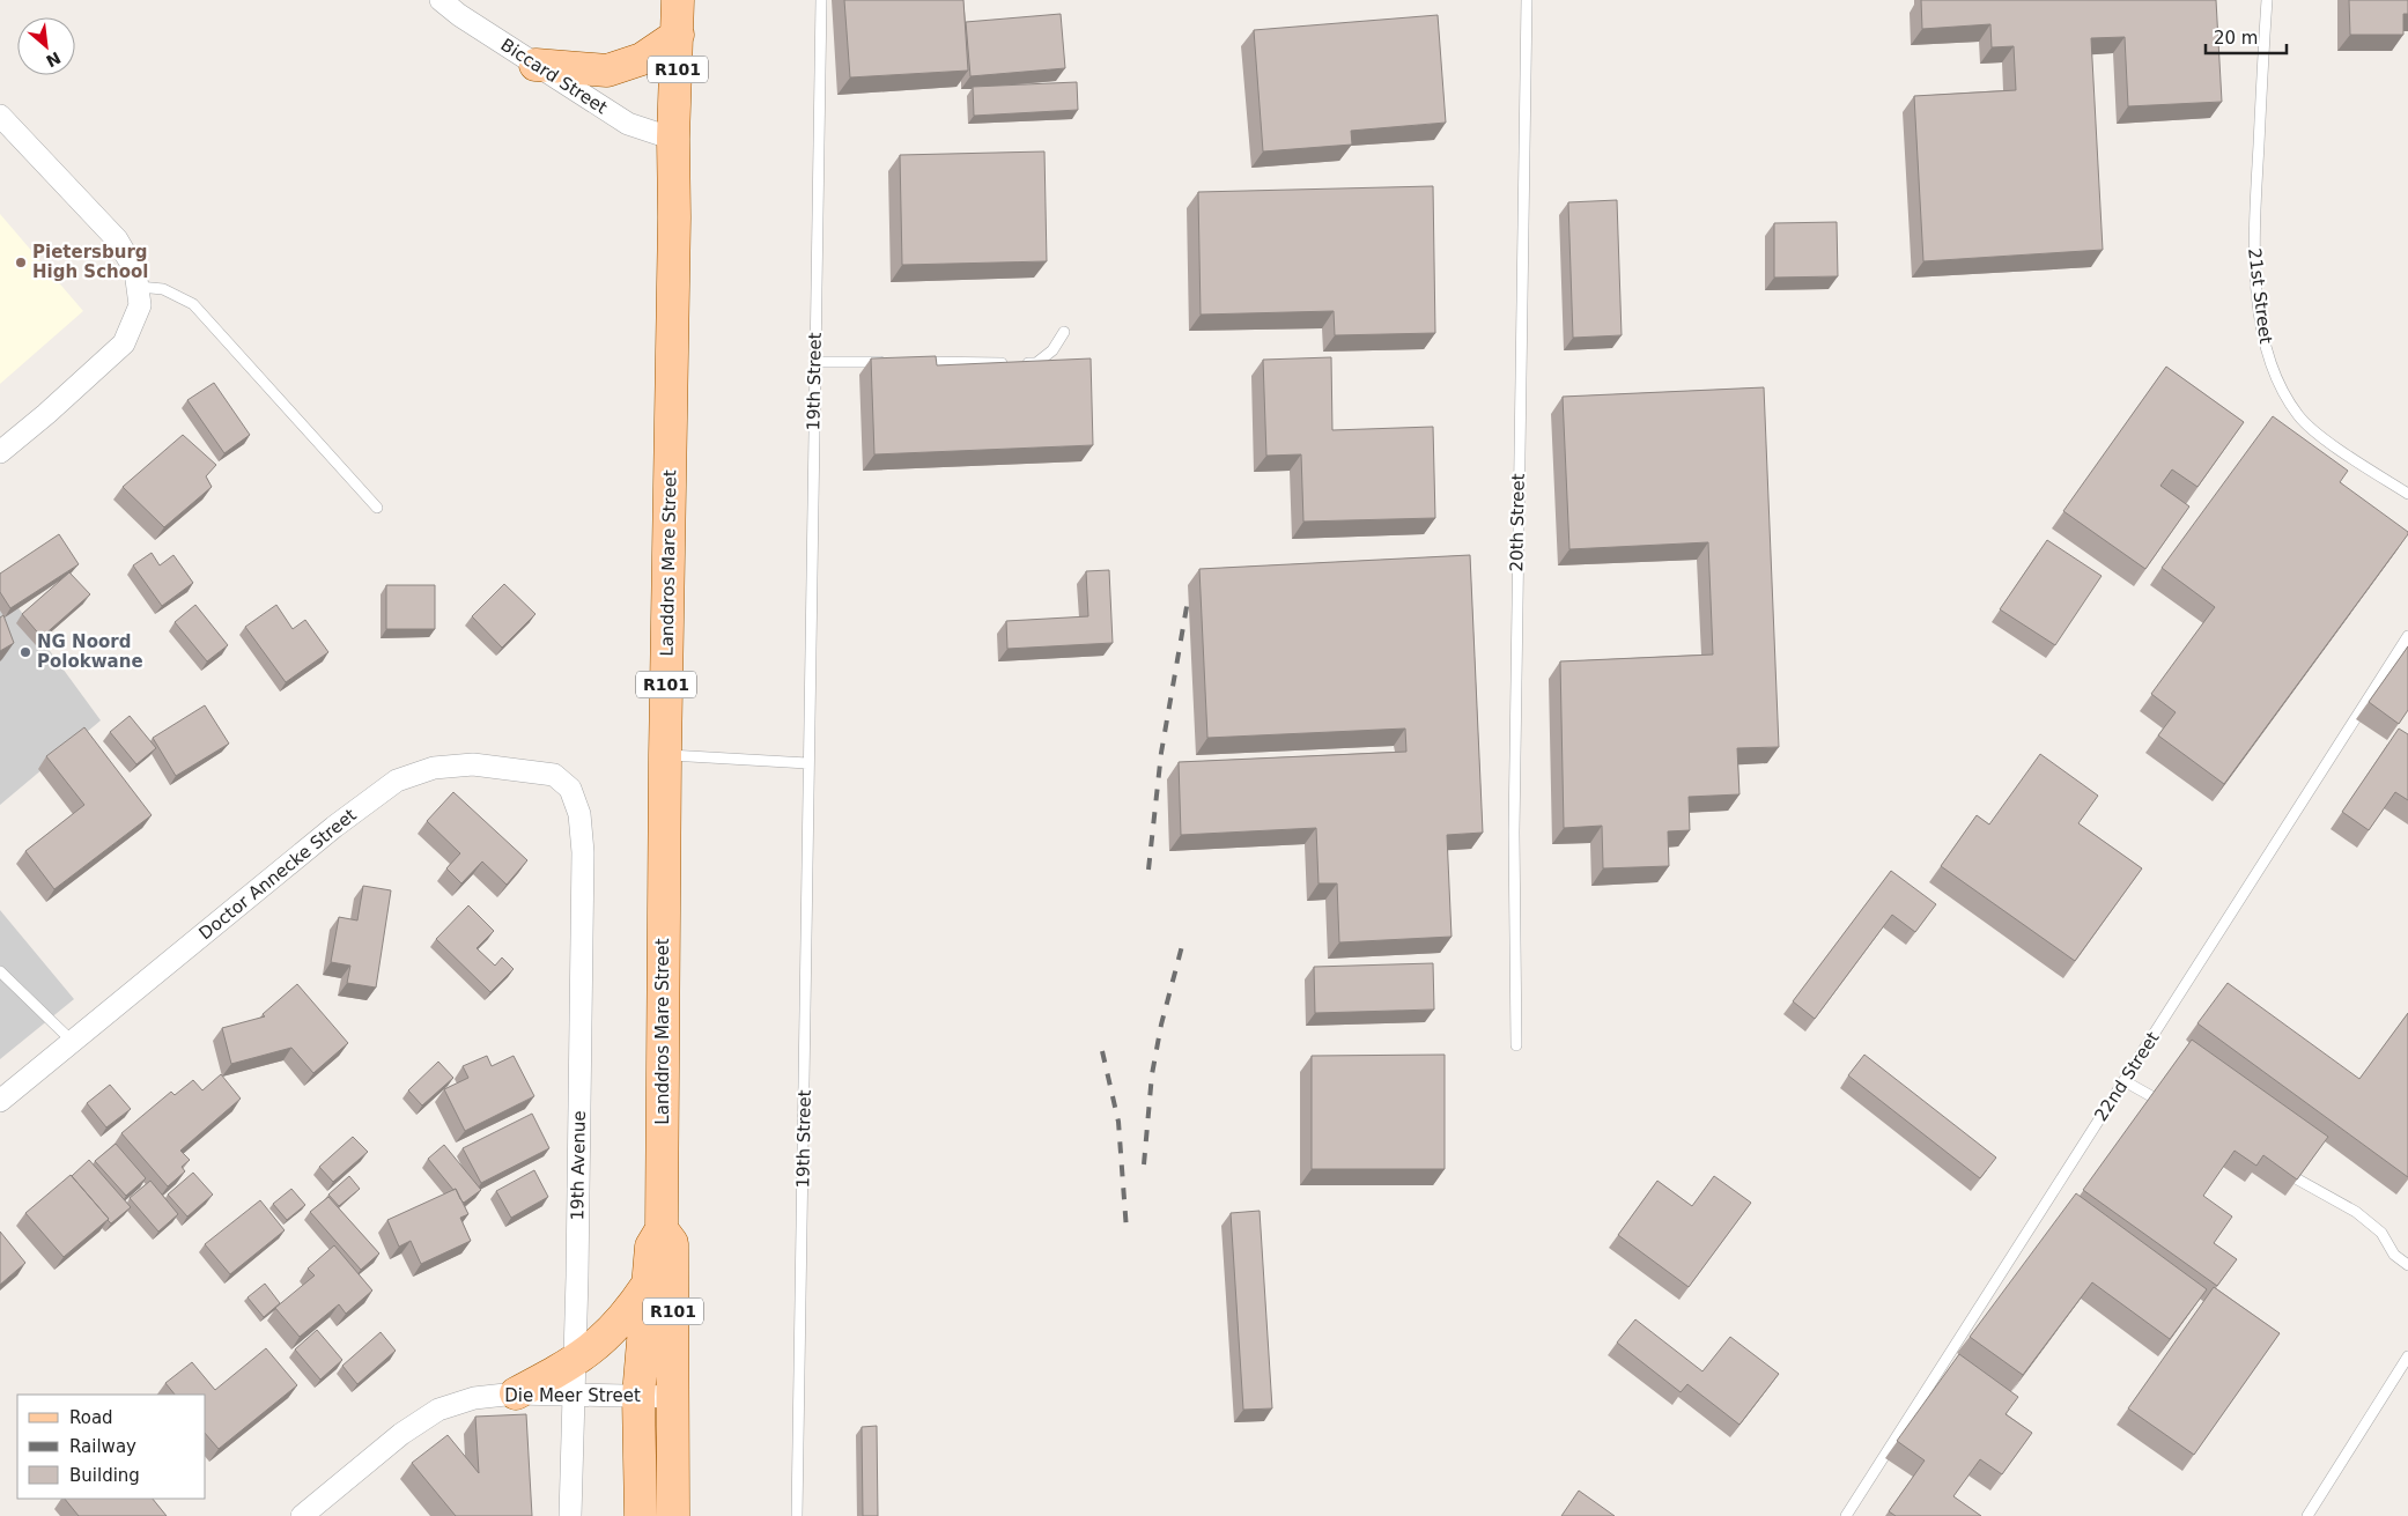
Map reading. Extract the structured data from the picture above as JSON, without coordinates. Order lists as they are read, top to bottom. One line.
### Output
{"streets":{"main road":["R101","Landdros Mare Street"],"street":["Biccard Street","Doctor Annecke Street","19th Avenue","Die Meer Street"],"lane":["21st Street","19th Street","20th Street","22nd Street"]},"crossings":[["Biccard Street","Landdros Mare Street"],["Landdros Mare Street","Die Meer Street"],["Doctor Annecke Street","19th Avenue"],["19th Avenue","Die Meer Street"]],"places":["Pietersburg High School","NG Noord Polokwane"],"legend":["Road","Railway","Building"],"scale_bar":"20 m","north":"bottom right"}
